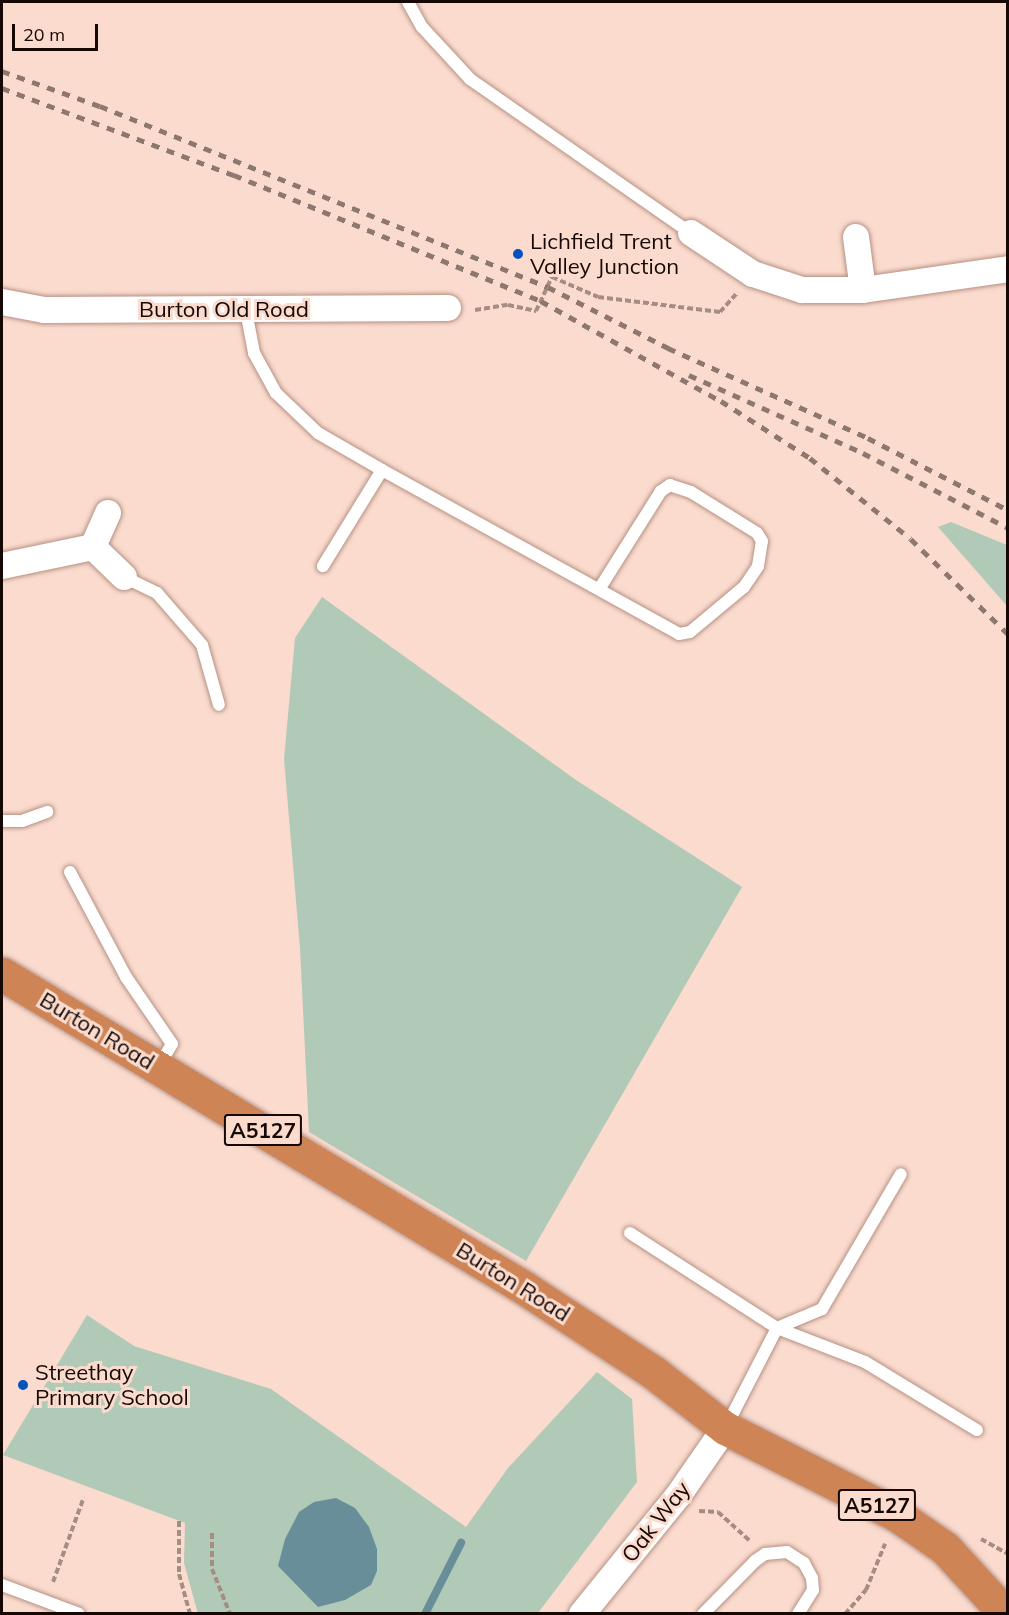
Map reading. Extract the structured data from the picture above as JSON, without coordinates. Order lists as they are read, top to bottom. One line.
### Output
{"streets":{"highway":["Burton Road","A5127"],"street":["Burton Old Road","Oak Way"]},"crossings":[["Burton Road","Oak Way"]],"places":["Lichfield Trent Valley Junction","Streethay Primary School"],"scale_bar":"20 m"}
